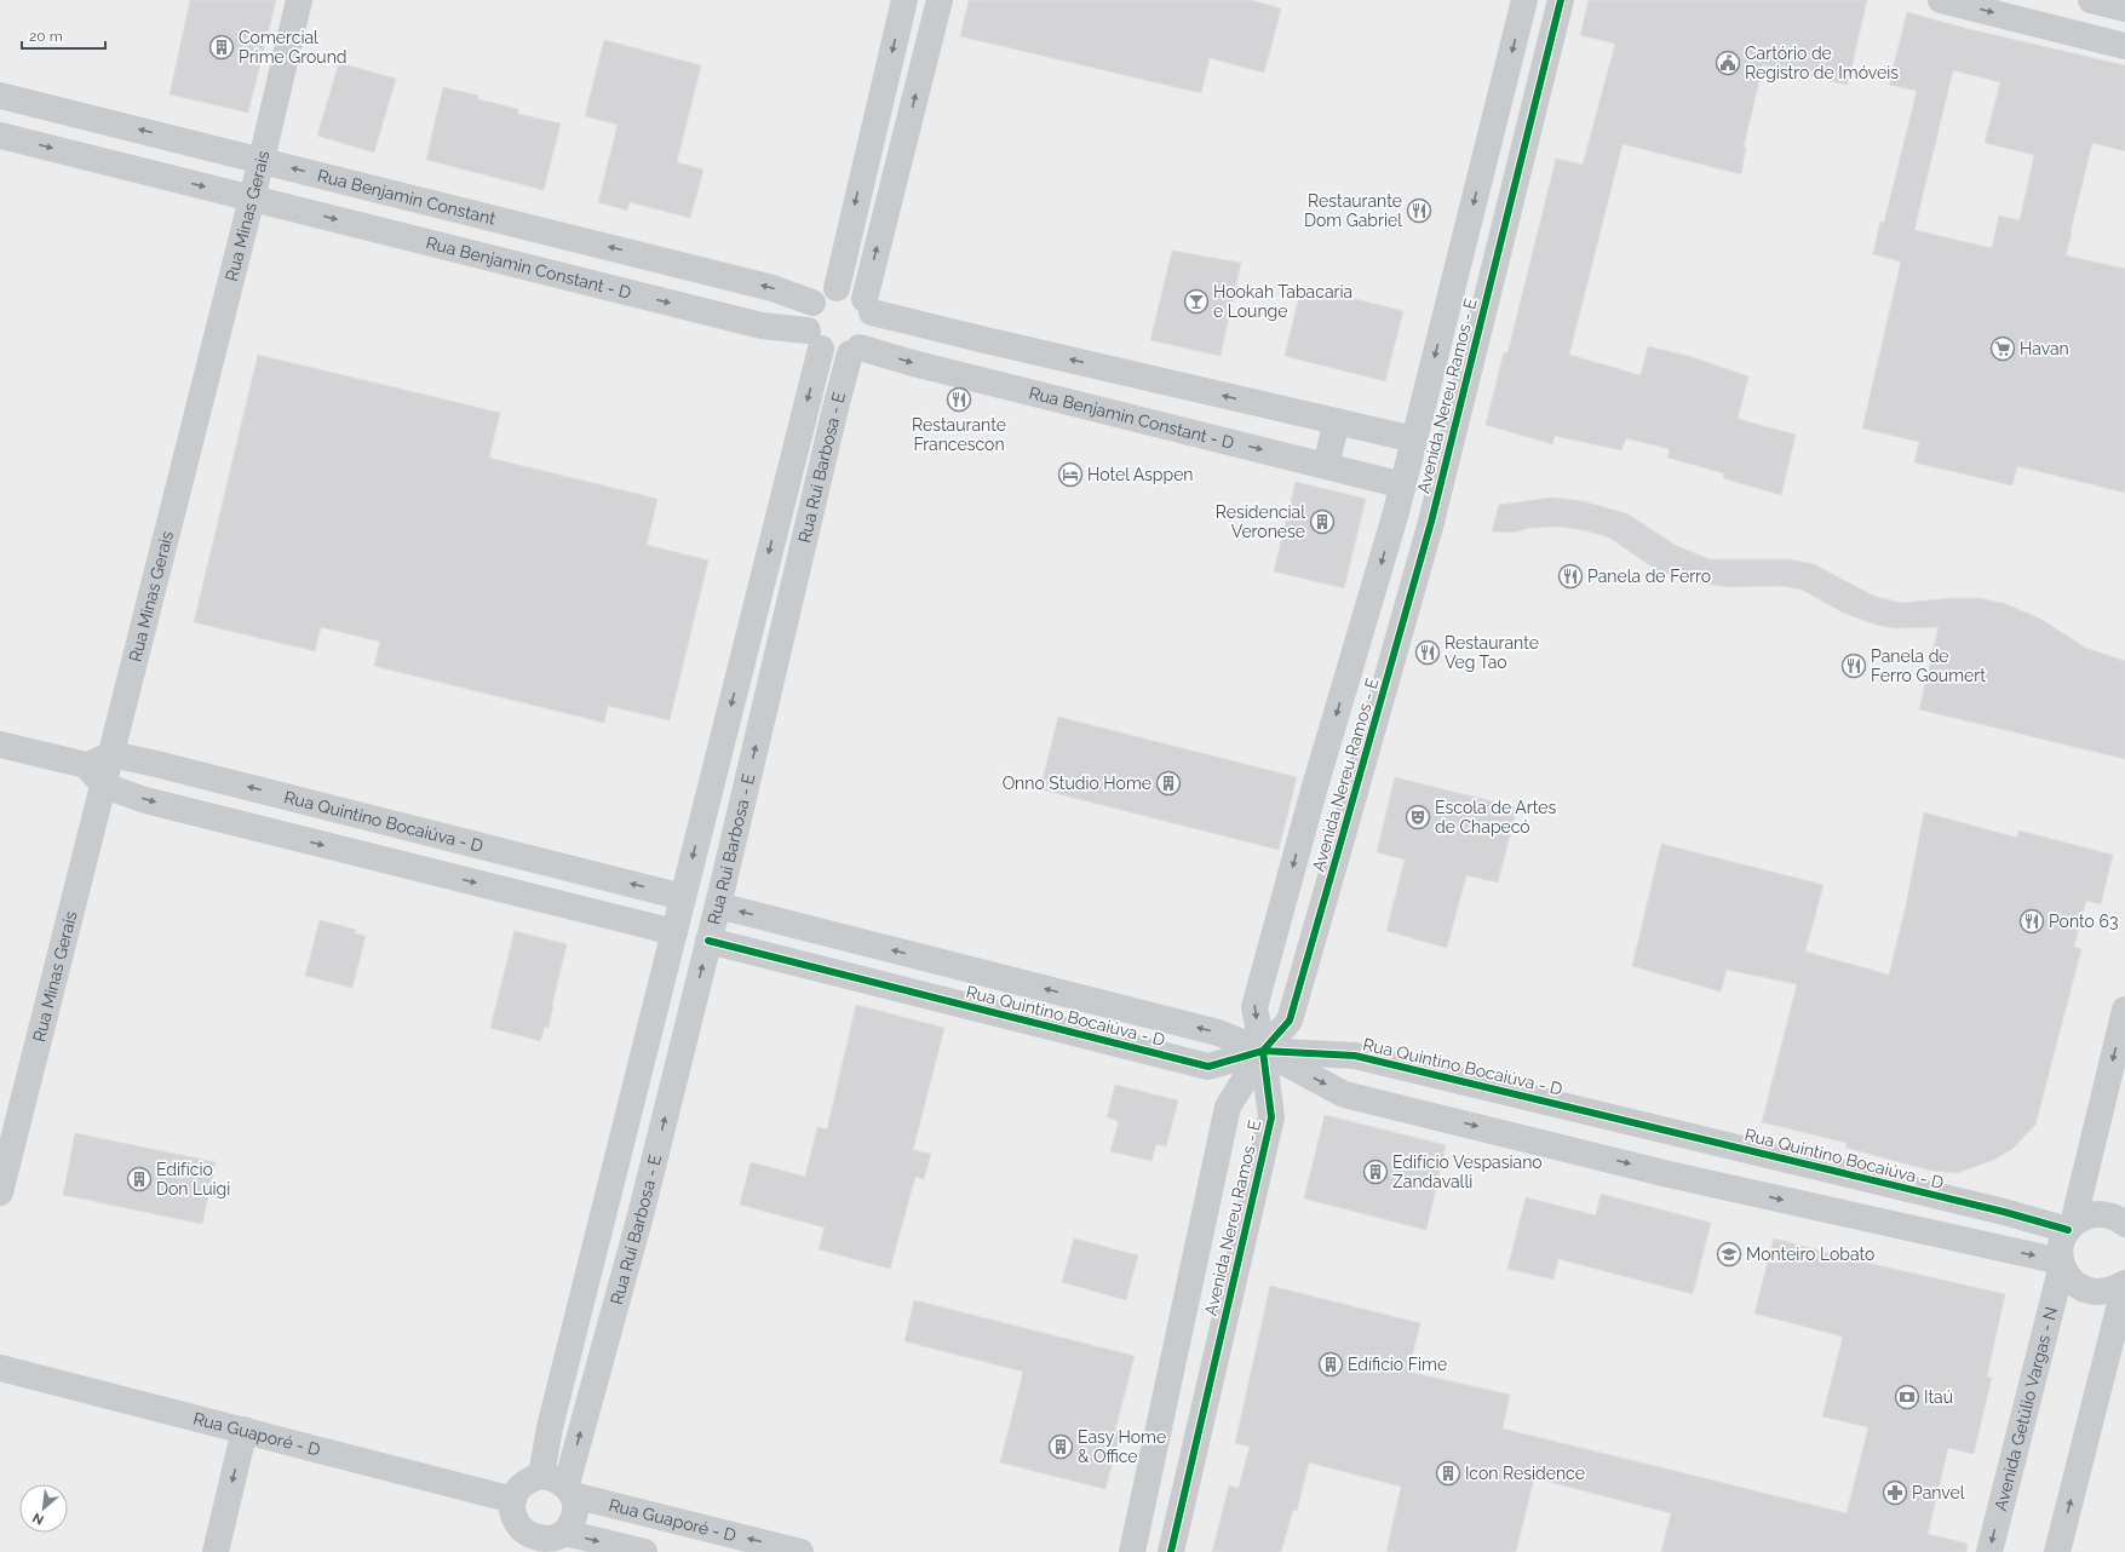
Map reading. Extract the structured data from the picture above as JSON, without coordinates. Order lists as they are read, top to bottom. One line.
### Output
{"streets":{"street":["Rua Benjamin Constant","Rua Minas Gerais","Rua Benjamin Constant - D","Avenida Nereu Ramos - E","Rua Rui Barbosa - E","Rua Quintino Bocaiúva - D","Avenida Getúlio Vargas - N","Rua Guaporé - D"]},"crossings":[["Rua Benjamin Constant","Rua Minas Gerais"],["Rua Benjamin Constant","Rua Benjamin Constant - D"],["Rua Benjamin Constant","Rua Rui Barbosa - E"],["Rua Minas Gerais","Rua Benjamin Constant - D"],["Rua Minas Gerais","Rua Quintino Bocaiúva - D"],["Rua Benjamin Constant - D","Avenida Nereu Ramos - E"],["Rua Benjamin Constant - D","Rua Rui Barbosa - E"],["Avenida Nereu Ramos - E","Rua Quintino Bocaiúva - D"],["Rua Rui Barbosa - E","Rua Quintino Bocaiúva - D"],["Rua Rui Barbosa - E","Rua Guaporé - D"],["Rua Quintino Bocaiúva - D","Avenida Getúlio Vargas - N"]],"places":{"building":["Comercial Prime Ground","Residencial Veronese","Onno Studio Home","Edifício Vespasiano Zandavalli","Edifício Don Luigi","Edíficio Fime","Easy Home & Office","Icon Residence"],"public building":["Cartório de Registro de Imóveis"],"restaurant":["Restaurante Dom Gabriel","Restaurante Francescon","Panela de Ferro","Restaurante Veg Tao","Panela de Ferro Goumert","Ponto 63"],"bar":["Hookah Tabacaria e Lounge"],"supermarket":["Havan"],"hotel":["Hotel Asppen"],"theatre":["Escola de Artes de Chapecó"],"school or university":["Monteiro Lobato"],"bank":["Itaú"],"pharmacy":["Panvel"]},"scale_bar":"20 m","north":"bottom left"}
